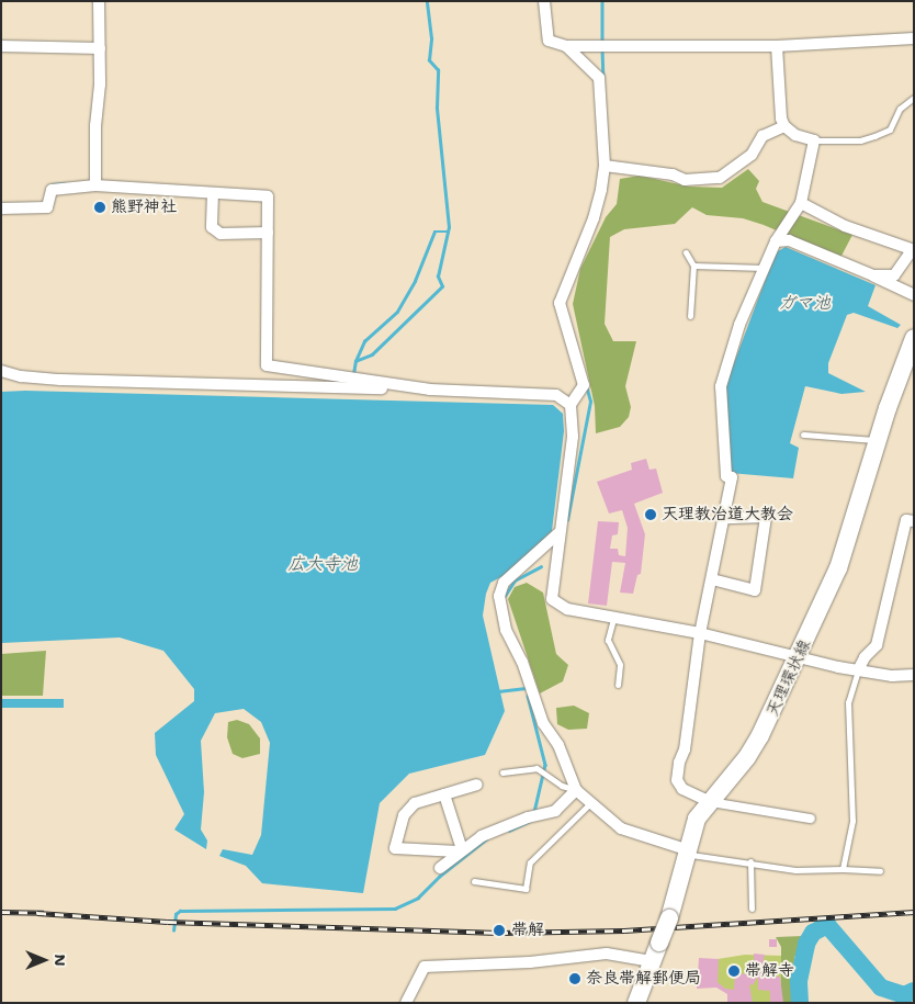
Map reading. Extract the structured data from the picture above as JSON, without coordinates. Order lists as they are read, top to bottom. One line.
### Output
{"streets":{"main road":["天理環状線"]},"water":["ガマ池","広大寺池"],"places":["熊野神社","天理教治道大教会","帯解","帯解寺","奈良帯解郵便局"],"north":"right"}
